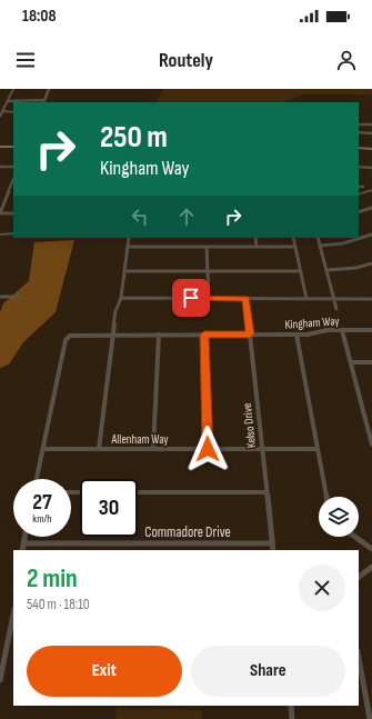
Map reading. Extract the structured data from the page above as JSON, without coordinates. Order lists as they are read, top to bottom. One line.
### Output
{"streets":{"street":["Kingham Way","Kelso Drive","Allenham Way","Commadore Drive"]},"crossings":[["Kingham Way","Kelso Drive"],["Kingham Way","Allenham Way"],["Kelso Drive","Allenham Way"],["Kelso Drive","Commadore Drive"]],"page":{"status":"18:08","header":"Routely","turn":["250 m","Kingham Way"],"speed":"27 km/h","limit":"30","heading":["2 min","540 m · 18:10"],"buttons":["Exit","Share"]}}
